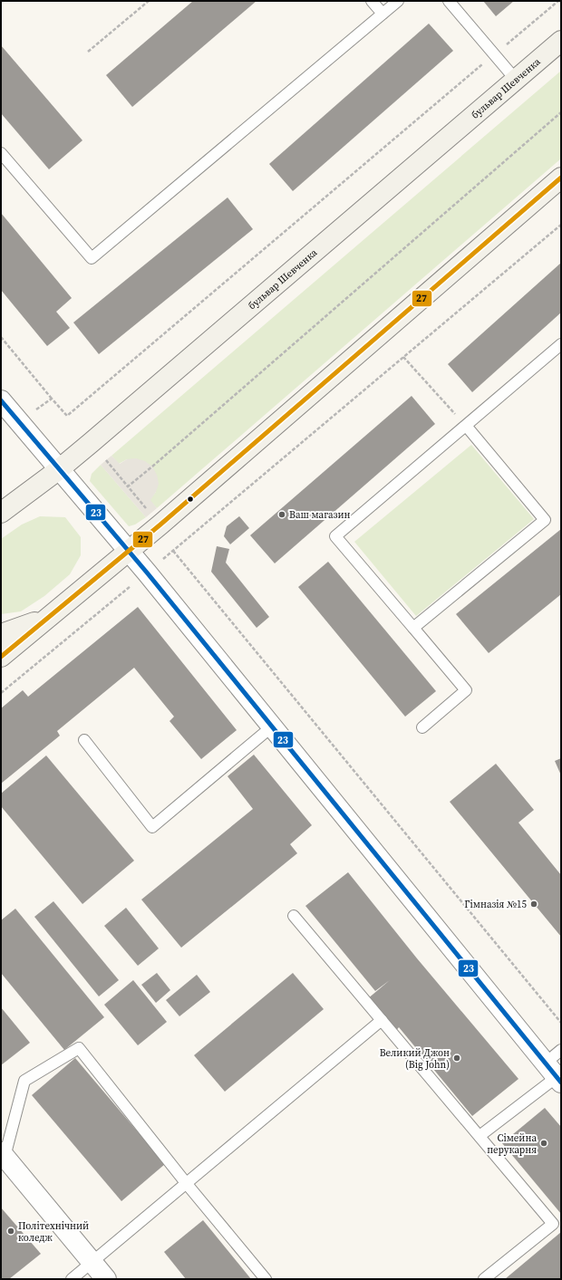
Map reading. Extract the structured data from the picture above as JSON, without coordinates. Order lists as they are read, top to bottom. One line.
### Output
{"streets":{"main road":["бульвар Шевченка"]},"places":["Ваш магазин","Гімназія №15","Великий Джон (Big John)","Сімейна перукарня","Політехнічний коледж"],"lines":["transit line 27","transit line 23"]}
